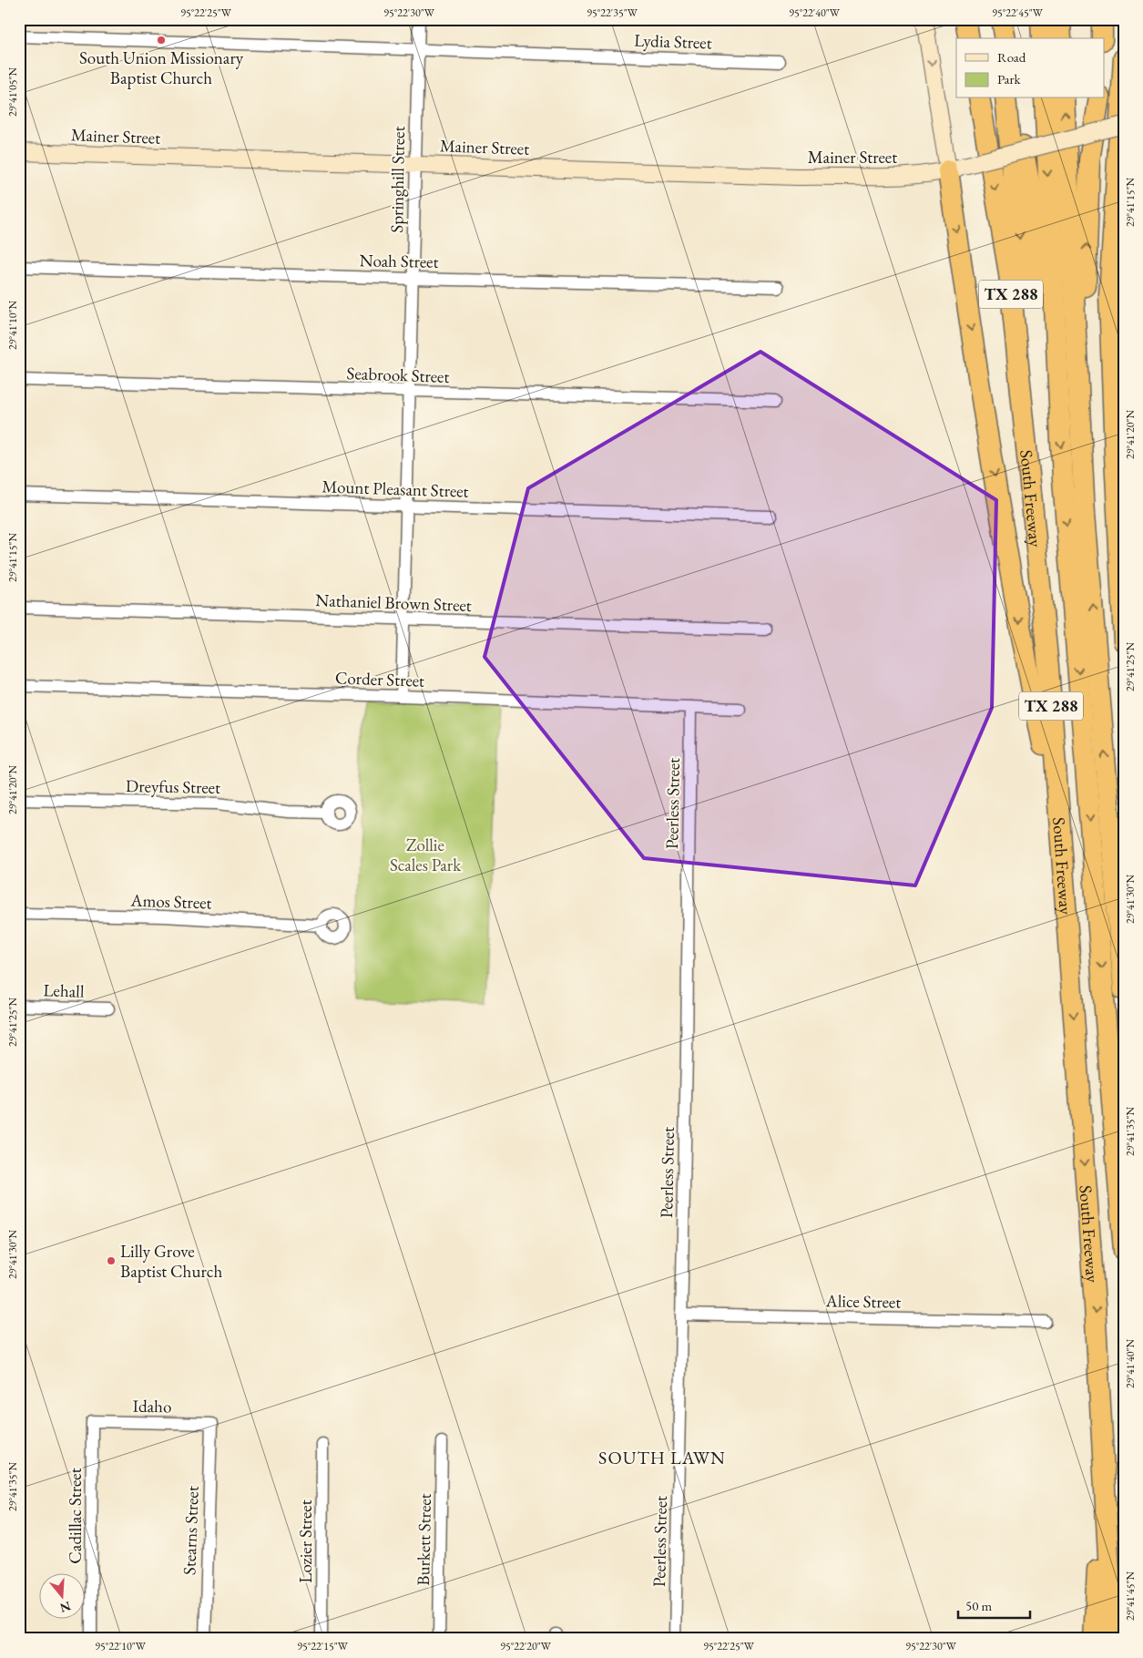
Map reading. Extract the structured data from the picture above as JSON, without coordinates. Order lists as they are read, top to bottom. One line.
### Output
{"streets":{"highway":["TX 288","South Freeway"],"street":["Lydia Street","Mainer Street","Springhill Street","Noah Street","Seabrook Street","Mount Pleasant Street","Nathaniel Brown Street","Corder Street","Dreyfus Street","Peerless Street","Amos Street","Lehall","Alice Street","Idaho","Cadillac Street","Stearns Street","Burkett Street","Lozier Street"]},"crossings":[["Lydia Street","Springhill Street"],["Mainer Street","Springhill Street"],["Springhill Street","Noah Street"],["Springhill Street","Seabrook Street"],["Springhill Street","Mount Pleasant Street"],["Springhill Street","Nathaniel Brown Street"],["Springhill Street","Corder Street"],["Corder Street","Peerless Street"],["Peerless Street","Alice Street"],["Idaho","Cadillac Street"],["Idaho","Stearns Street"]],"districts":["SOUTH LAWN"],"parks":["Zollie Scales Park"],"places":["South Union Missionary Baptist Church","Lilly Grove Baptist Church"],"legend":["Road","Park"],"scale_bar":"50 m","north":"bottom","coordinates":["95°22'25\"W","95°22'30\"W","95°22'35\"W","95°22'40\"W","95°22'45\"W","29°41'05\"N","29°41'15\"N","29°41'10\"N","29°41'20\"N","29°41'25\"N","29°41'30\"N","29°41'35\"N","29°41'40\"N","29°41'45\"N","95°22'10\"W","95°22'15\"W","95°22'20\"W"]}
